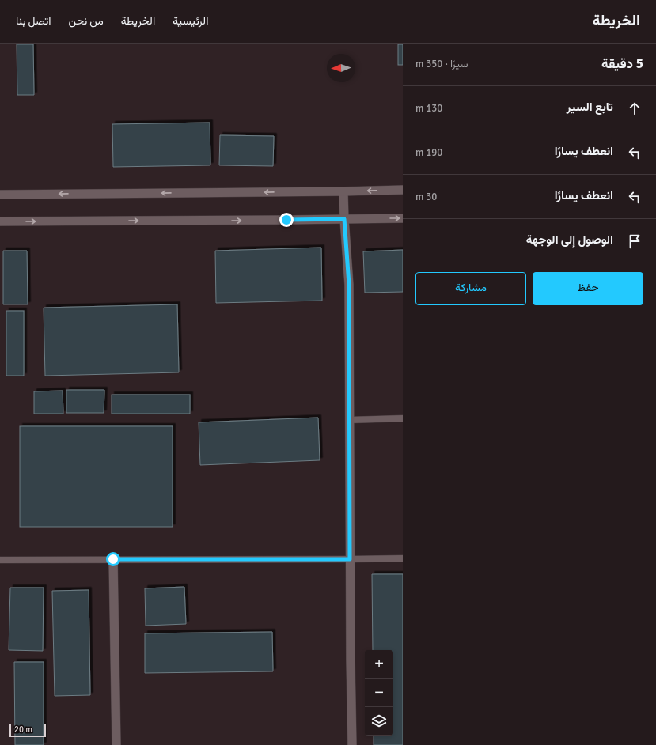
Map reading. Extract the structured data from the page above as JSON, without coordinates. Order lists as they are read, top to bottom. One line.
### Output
{"scale_bar":"20 m","north":"left","page":{"header":"الخريطة","nav":["الرئيسية","الخريطة","من نحن","اتصل بنا"],"heading":["5 دقيقة","سيرًا · 350 m"],"list":[["تابع السير","130 m"],["انعطف يسارًا","190 m"],["انعطف يسارًا","30 m"],"الوصول إلى الوجهة"],"buttons":["حفظ","مشاركة"],"map_buttons":["+","−"],"scale":"20 m"}}
